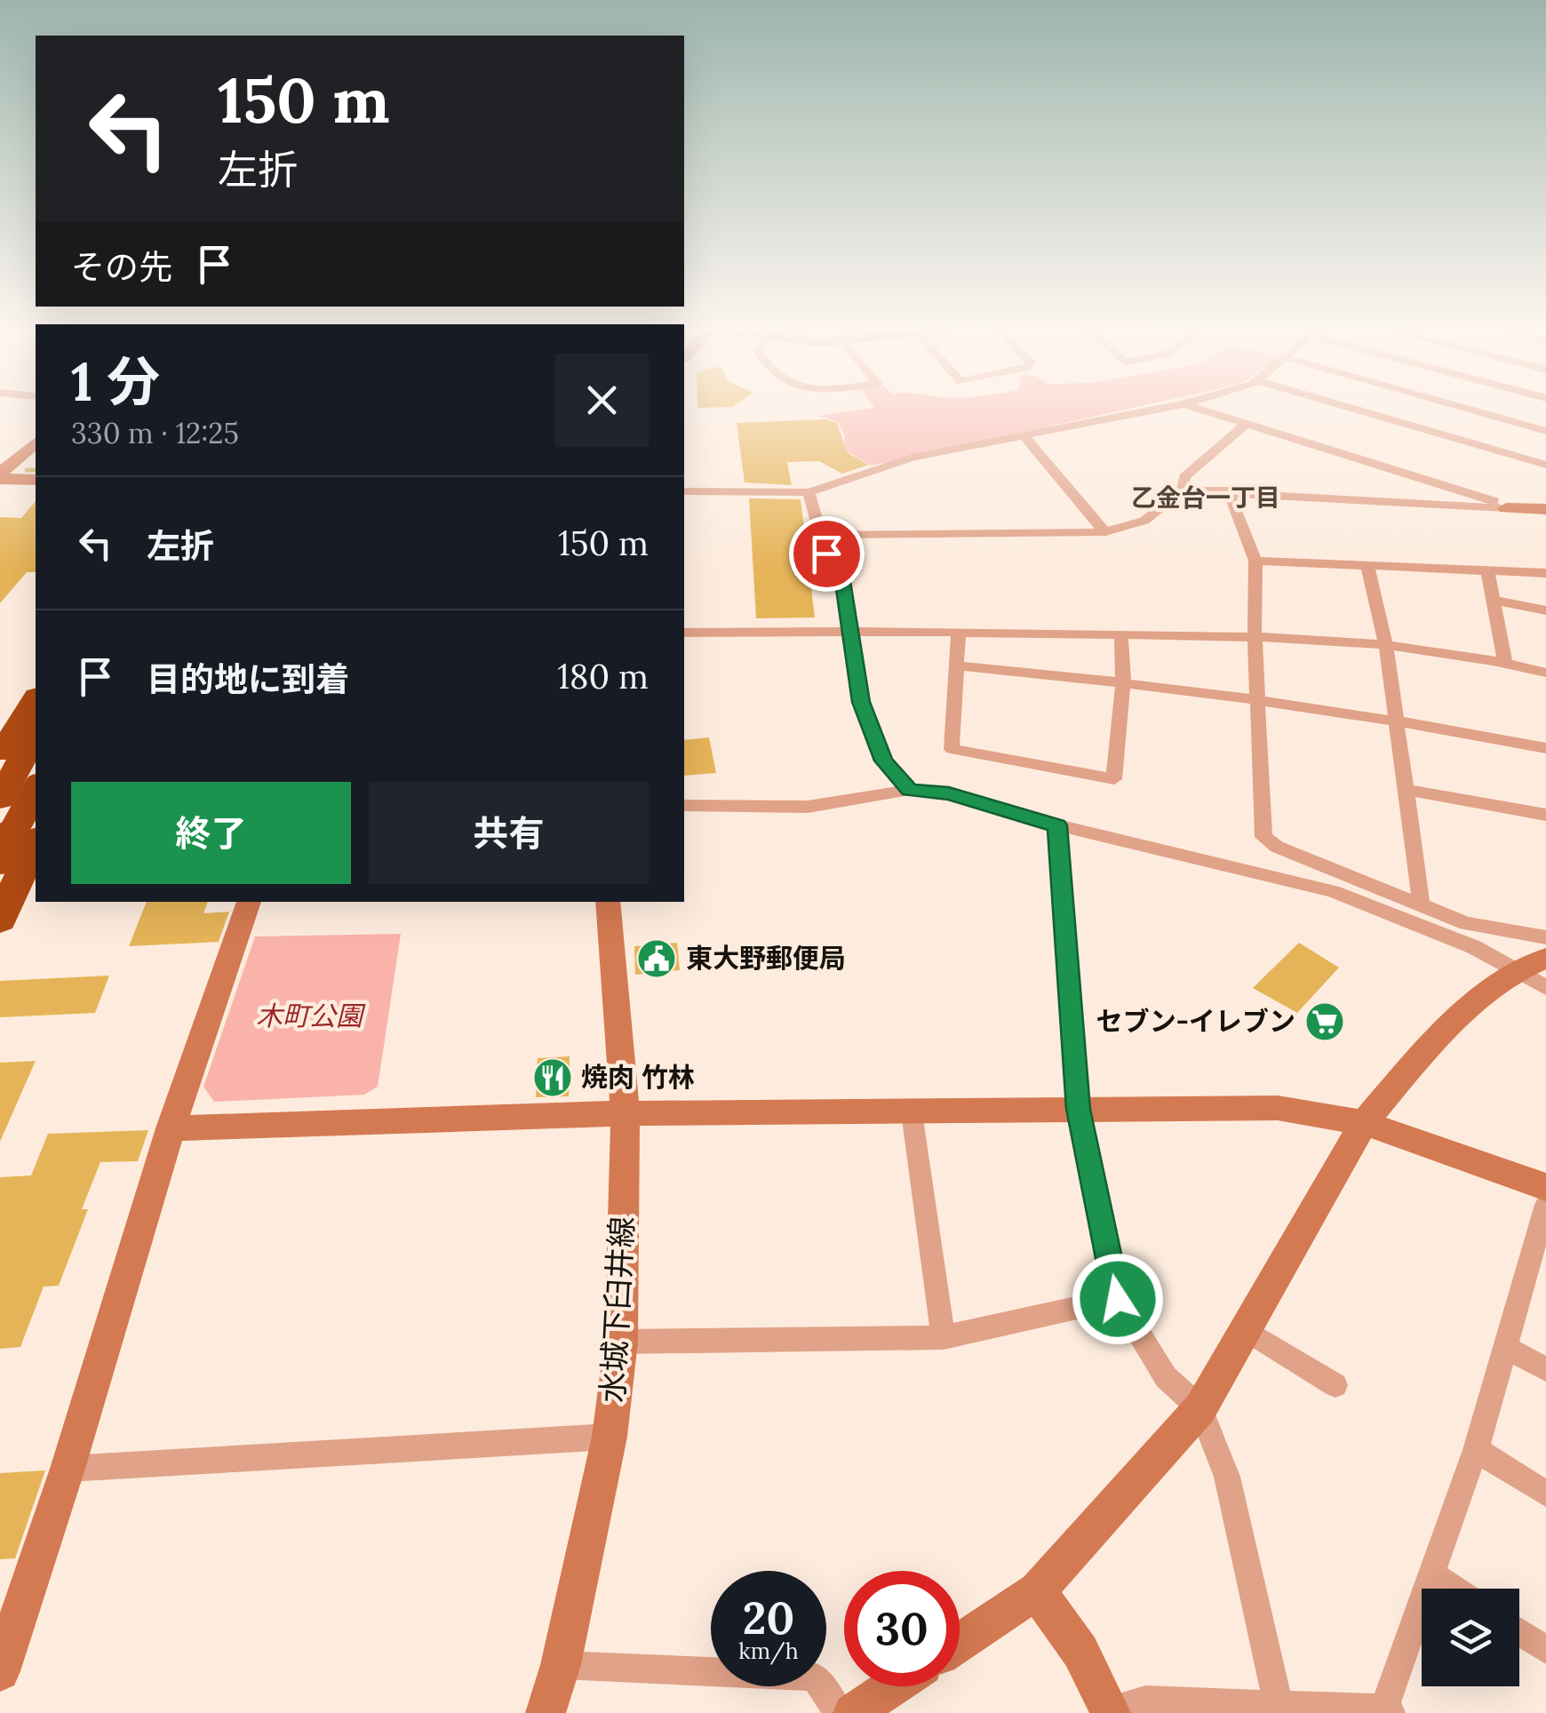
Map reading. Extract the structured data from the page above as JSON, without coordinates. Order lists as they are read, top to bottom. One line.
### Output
{"streets":{"street":["水城下臼井線"]},"districts":["乙金台一丁目"],"parks":["木町公園"],"places":{"public building":["東大野郵便局"],"supermarket":["セブン-イレブン"],"restaurant":["焼肉 竹林"]},"page":{"turn":["150 m","左折"],"then":"その先","heading":["1 分","330 m · 12:25"],"list":[{"name":"左折","value":"150 m"},{"name":"目的地に到着","value":"180 m"}],"buttons":["終了","共有"],"speed":"20 km/h","limit":"30"}}
